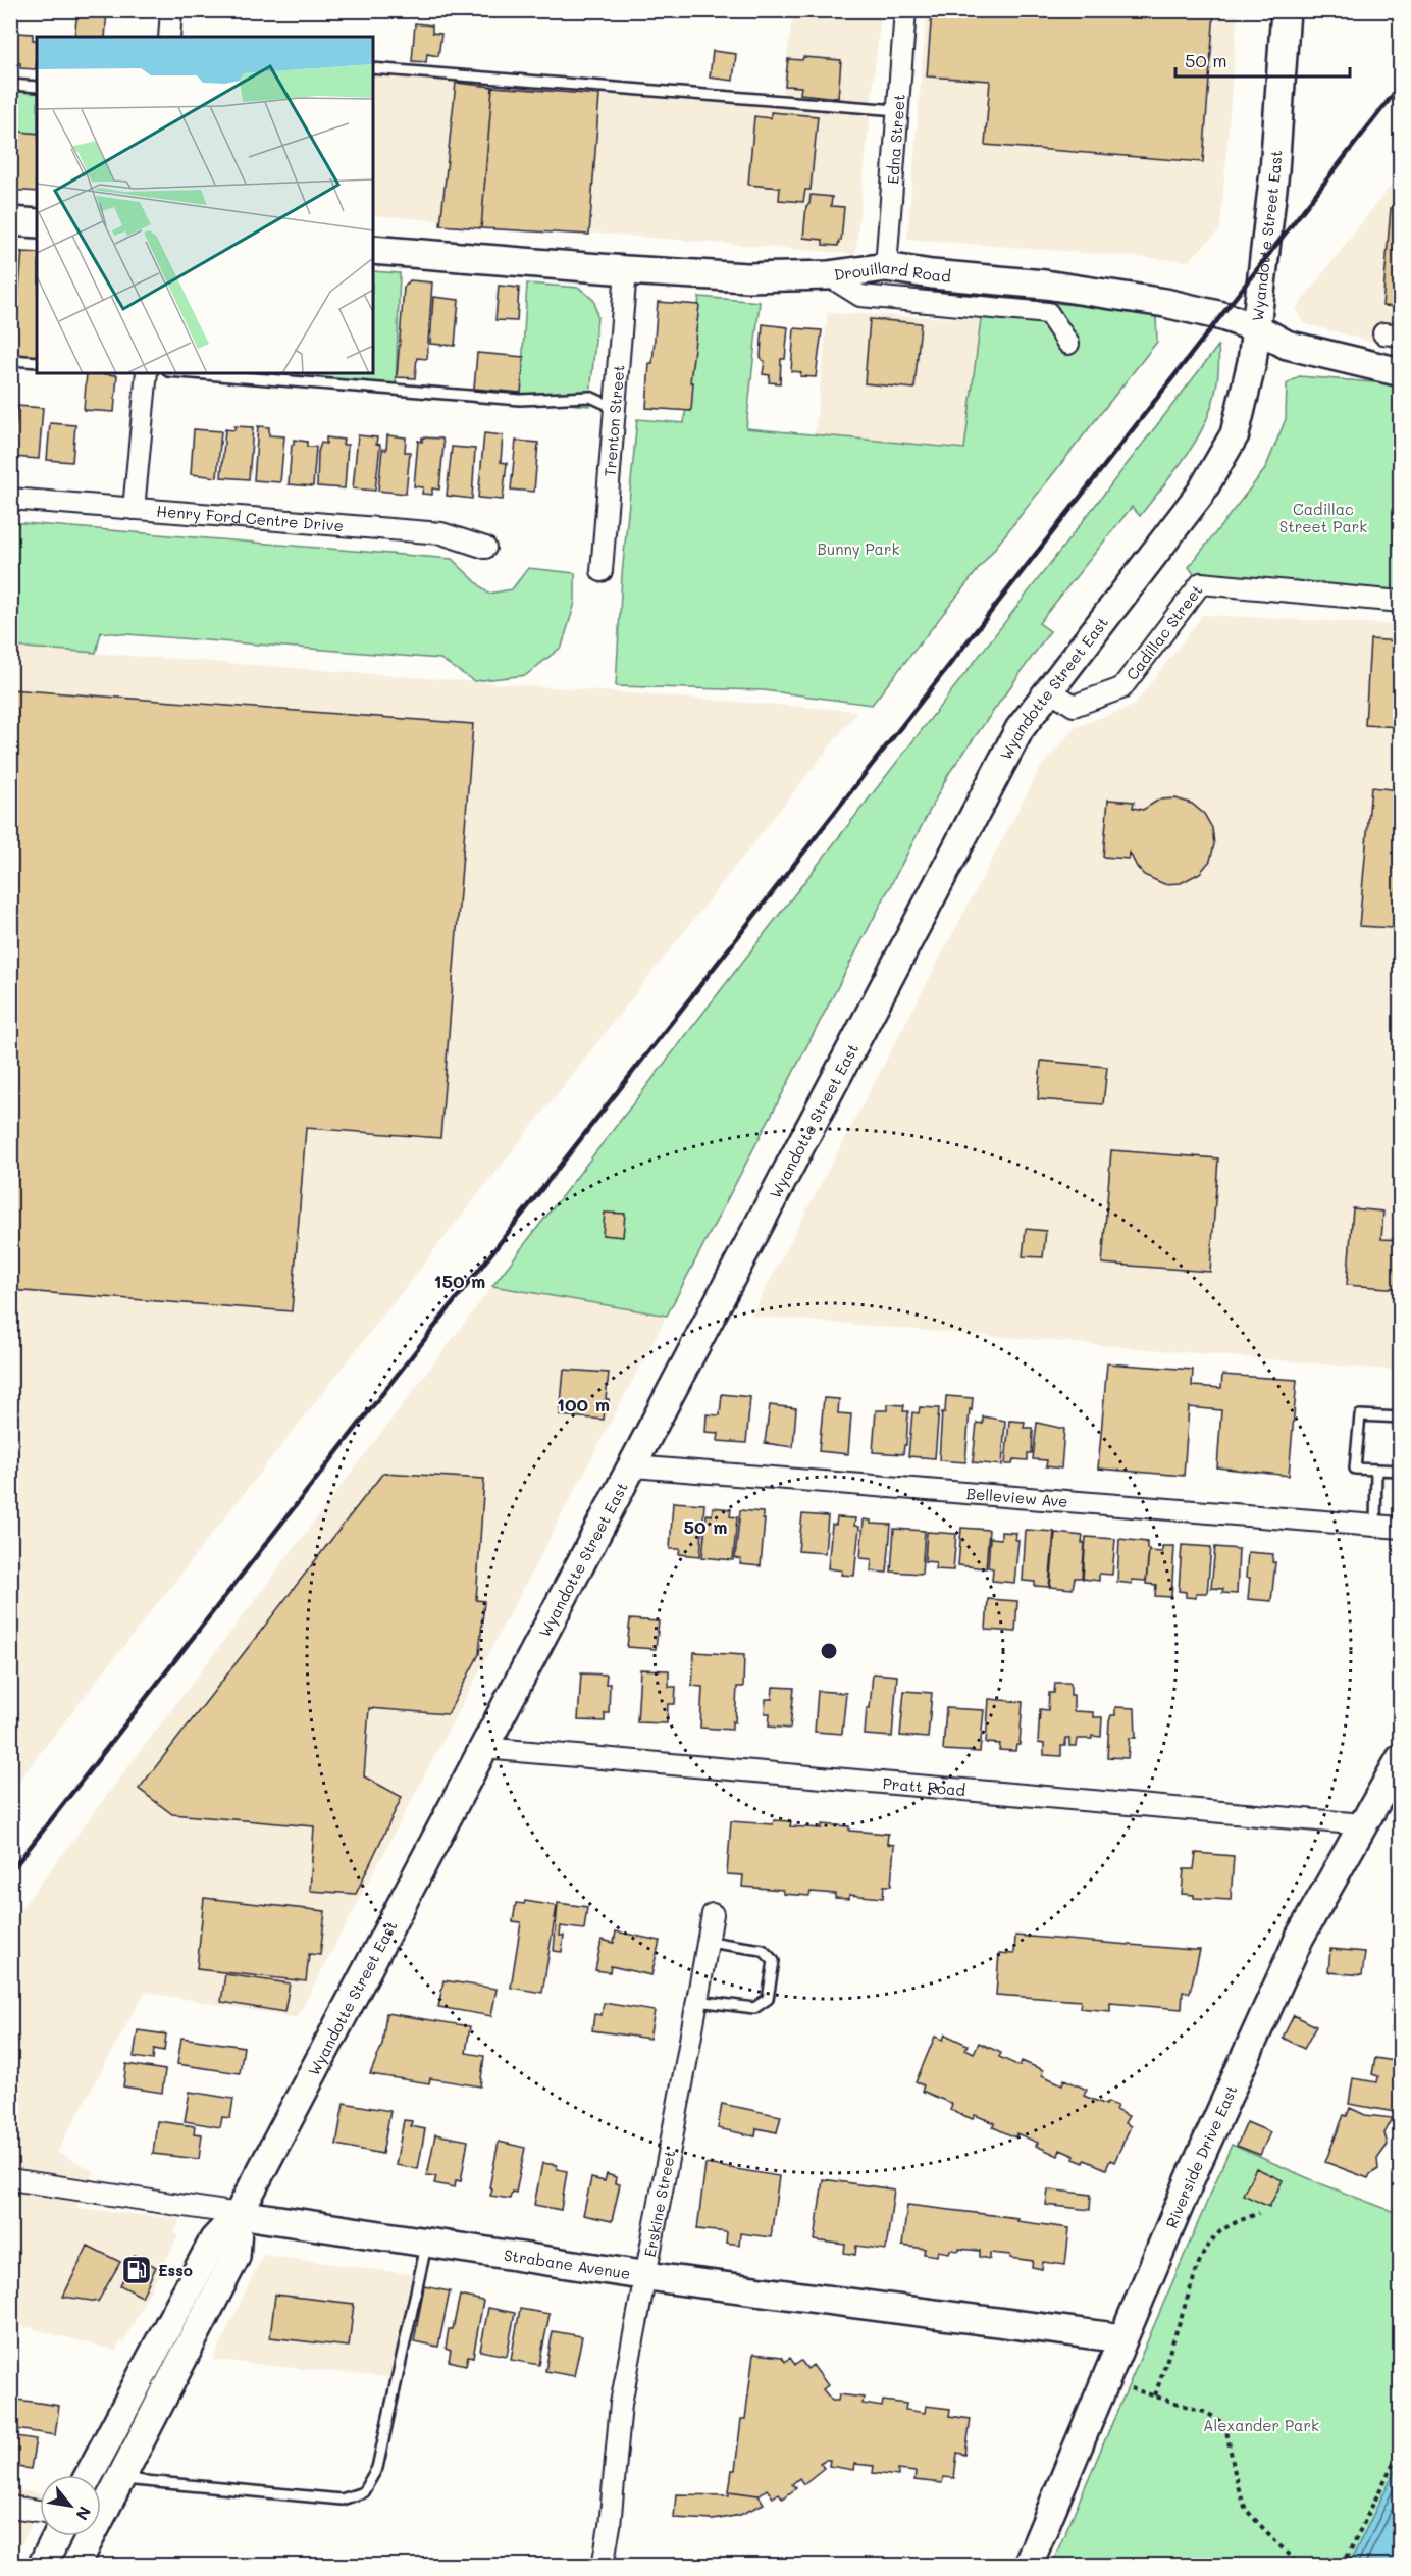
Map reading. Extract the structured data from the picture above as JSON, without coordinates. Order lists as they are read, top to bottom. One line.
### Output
{"streets":{"main road":["Wyandotte Street East","Drouillard Road","Riverside Drive East","Strabane Avenue"],"street":["Edna Street","Trenton Street","Henry Ford Centre Drive","Cadillac Street","Belleview Ave","Pratt Road","Erskine Street"]},"crossings":[["Edna Street","Drouillard Road"],["Wyandotte Street East","Drouillard Road"],["Wyandotte Street East","Cadillac Street"],["Wyandotte Street East","Belleview Ave"],["Wyandotte Street East","Pratt Road"],["Wyandotte Street East","Strabane Avenue"],["Drouillard Road","Trenton Street"],["Pratt Road","Riverside Drive East"],["Riverside Drive East","Strabane Avenue"],["Erskine Street","Strabane Avenue"]],"parks":["Cadillac Street Park","Bunny Park","Alexander Park"],"places":{"fuel station":["Esso"]},"scale_bar":"50 m","north":"bottom right","rings":["150 m","100 m","50 m"]}
